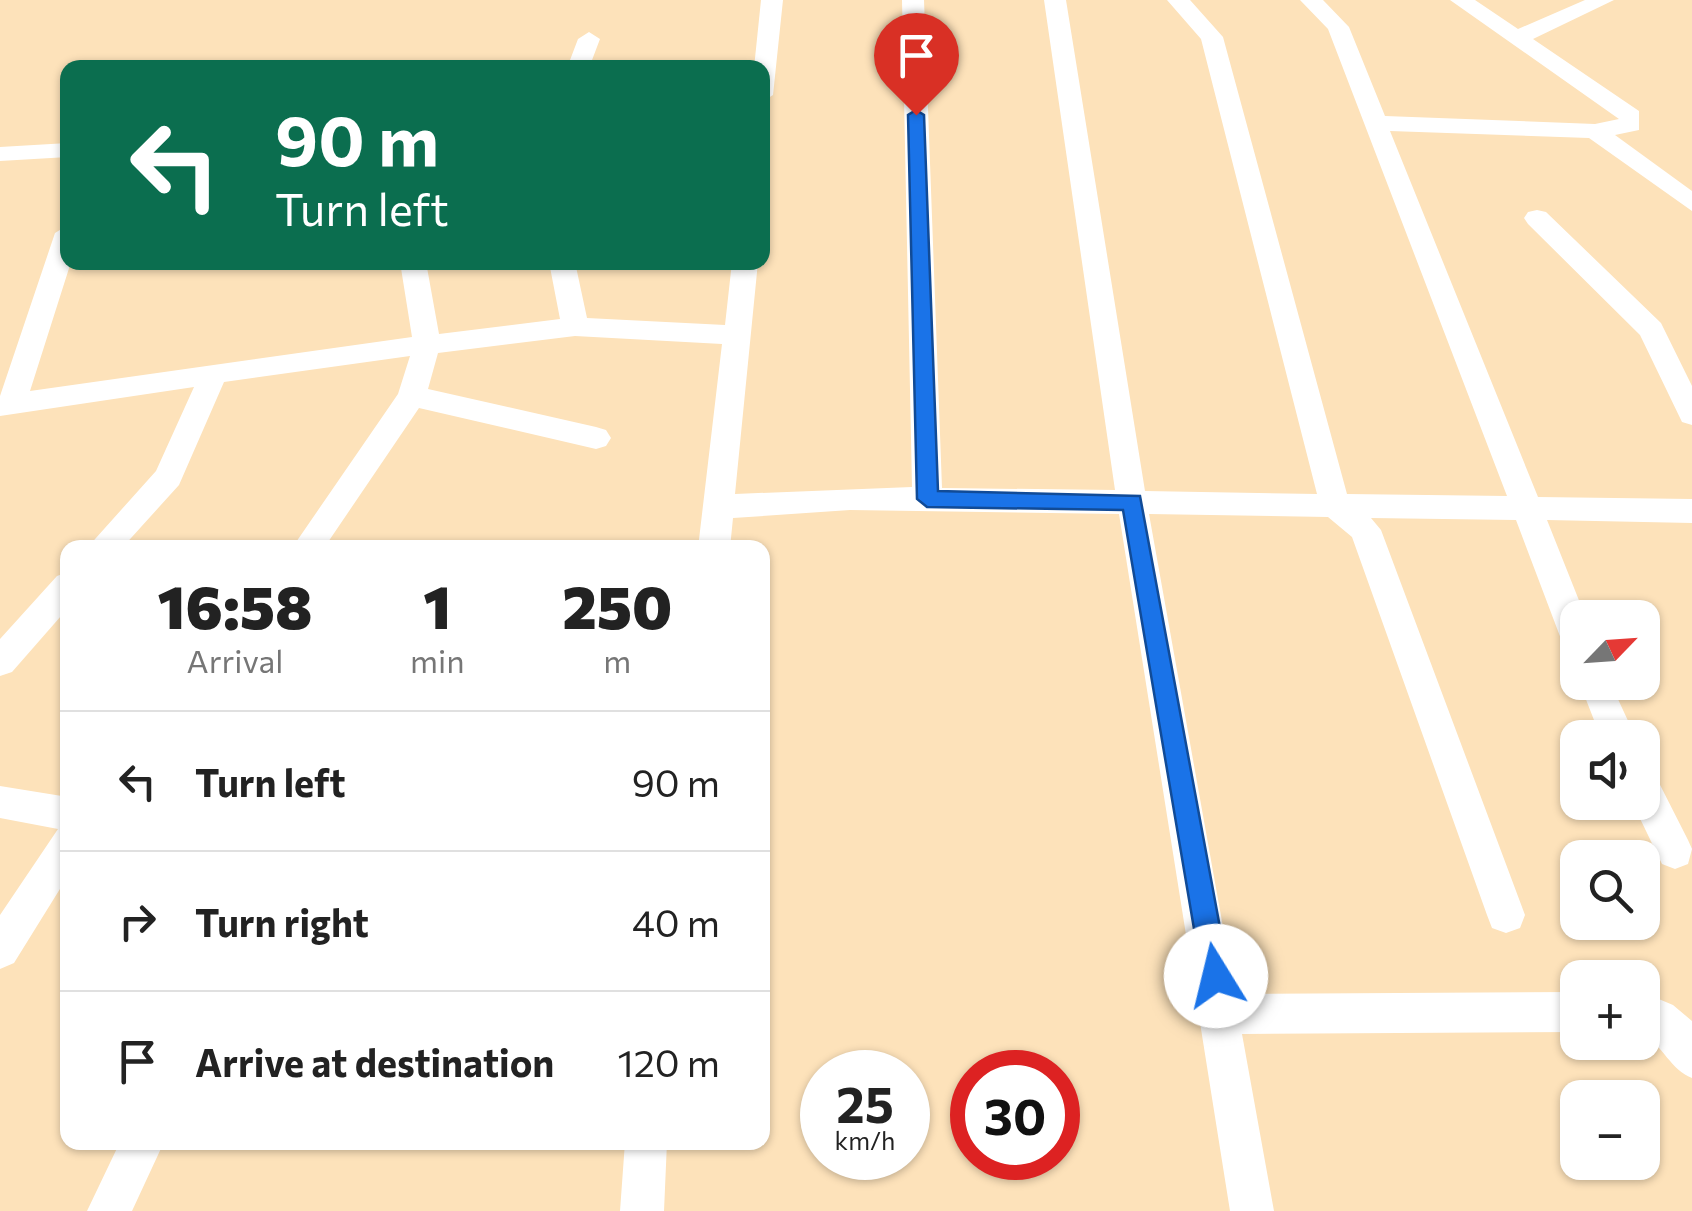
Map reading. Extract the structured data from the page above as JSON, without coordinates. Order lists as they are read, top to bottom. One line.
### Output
{"north":"top right","page":{"turn":["90 m","Turn left"],"eta":["16:58","Arrival","1","min","250","m"],"map_buttons":["+","−"],"list":[{"name":"Turn left","value":"90 m"},{"name":"Turn right","value":"40 m"},{"name":"Arrive at destination","value":"120 m"}],"speed":"25 km/h","limit":"30"}}
